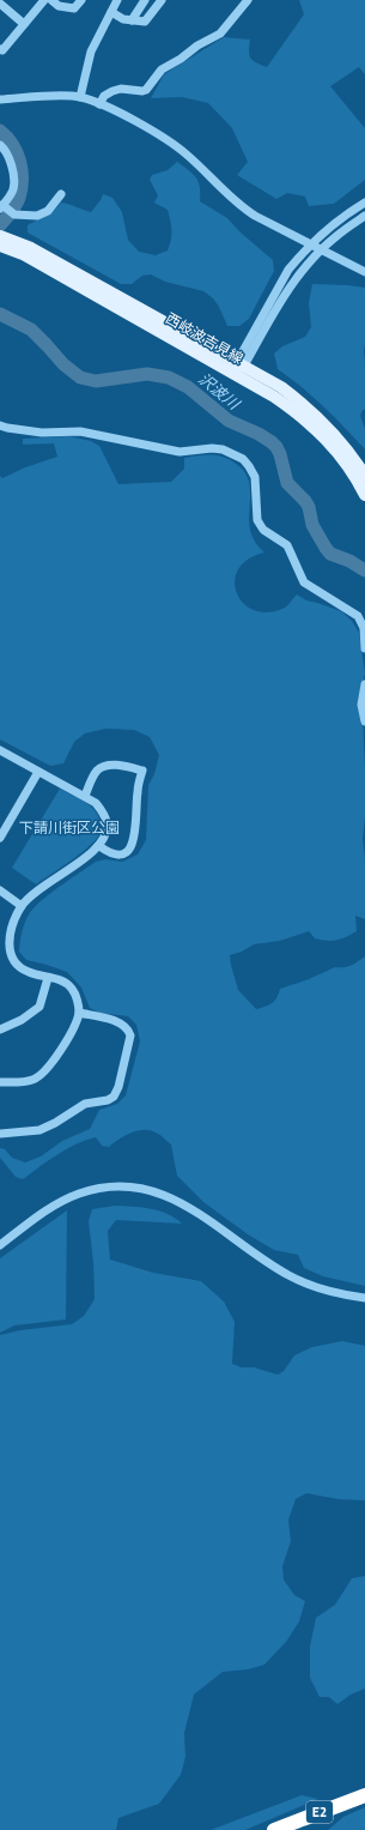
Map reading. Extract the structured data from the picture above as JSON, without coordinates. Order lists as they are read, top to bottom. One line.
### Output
{"streets":{"highway":["E2"],"main road":["西岐波吉見線"]},"water":["沢波川"],"parks":["下請川街区公園"]}
